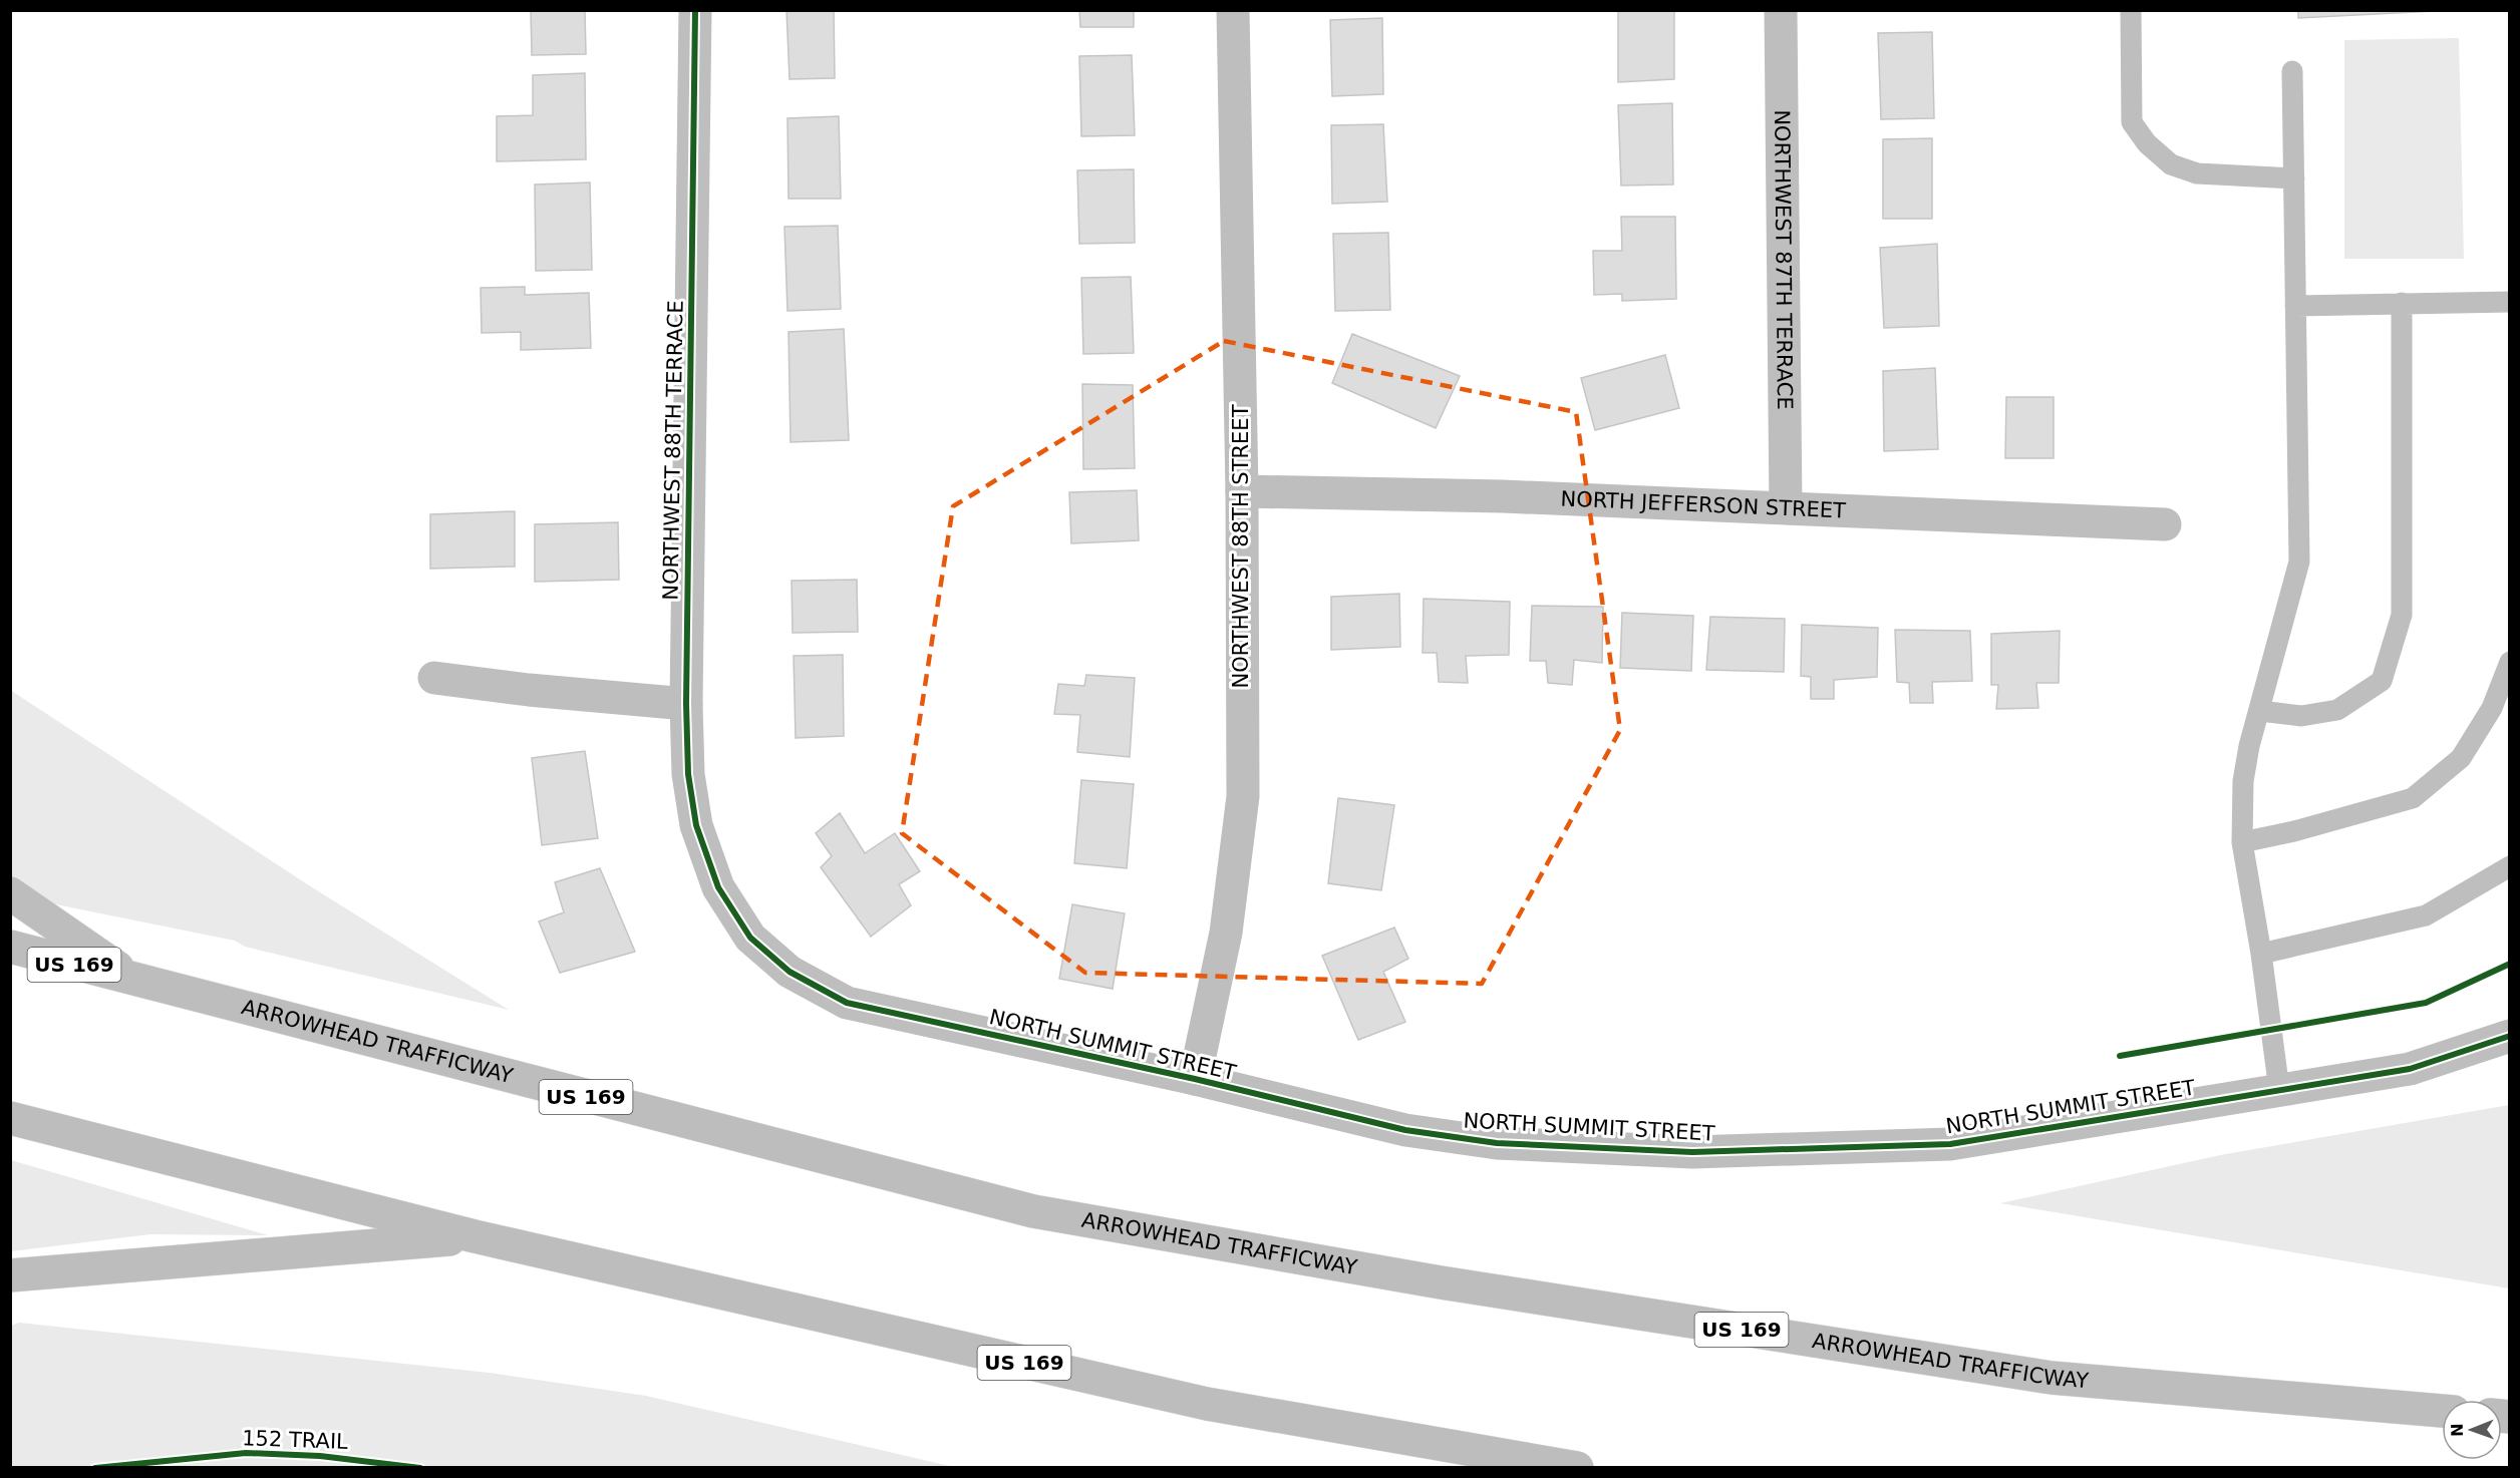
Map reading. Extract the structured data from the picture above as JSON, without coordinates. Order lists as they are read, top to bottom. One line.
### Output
{"streets":{"highway":["US 169","ARROWHEAD TRAFFICWAY"],"street":["NORTHWEST 87TH TERRACE","NORTHWEST 88TH TERRACE","NORTH JEFFERSON STREET","NORTHWEST 88TH STREET","NORTH SUMMIT STREET"],"cycle path":["152 TRAIL"]},"crossings":[["NORTHWEST 87TH TERRACE","NORTH JEFFERSON STREET"],["NORTHWEST 88TH TERRACE","NORTH SUMMIT STREET"],["NORTH JEFFERSON STREET","NORTHWEST 88TH STREET"],["NORTHWEST 88TH STREET","NORTH SUMMIT STREET"]],"north":"left"}
